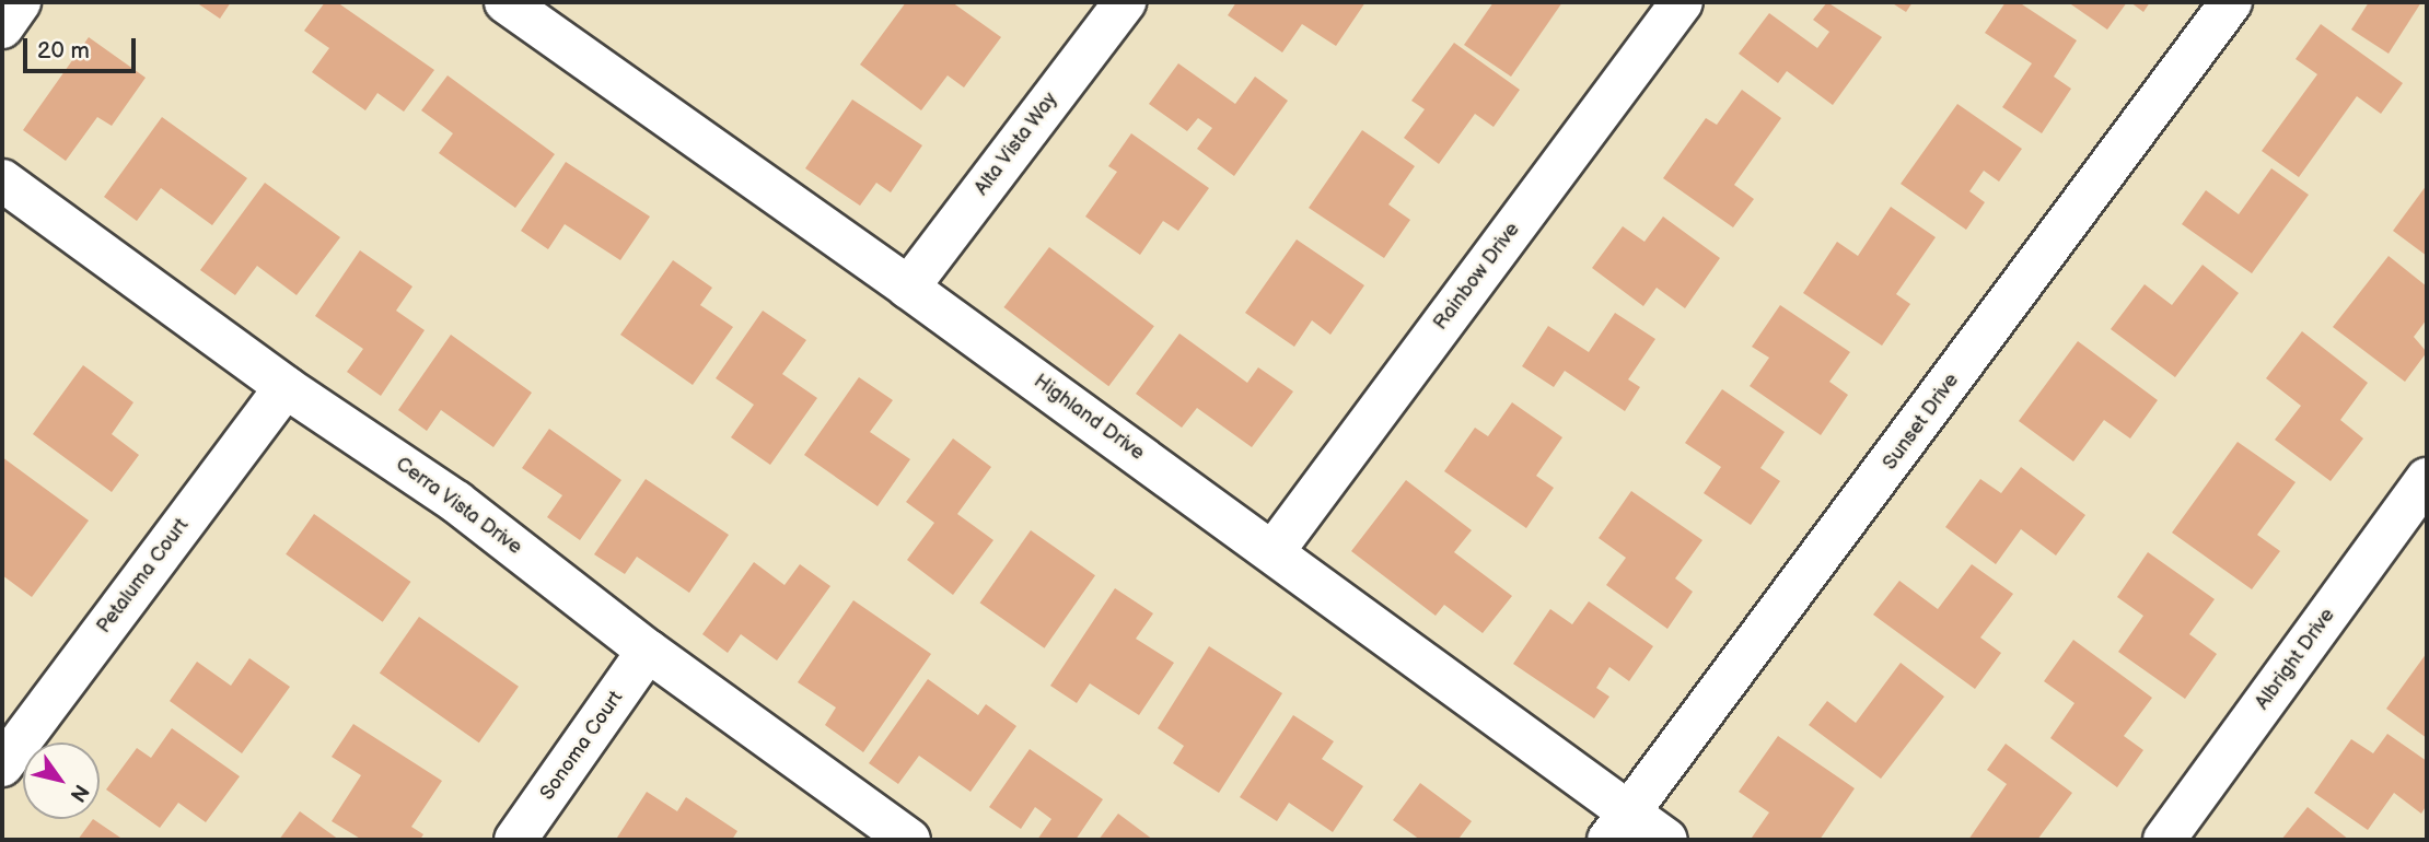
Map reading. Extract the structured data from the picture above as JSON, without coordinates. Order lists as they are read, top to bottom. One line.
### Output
{"streets":{"street":["Alta Vista Way","Rainbow Drive","Highland Drive","Sunset Drive","Cerra Vista Drive","Petaluma Court","Albright Drive","Sonoma Court"]},"crossings":[["Alta Vista Way","Highland Drive"],["Rainbow Drive","Highland Drive"],["Highland Drive","Sunset Drive"],["Cerra Vista Drive","Petaluma Court"],["Cerra Vista Drive","Sonoma Court"]],"scale_bar":"20 m","north":"bottom right"}
